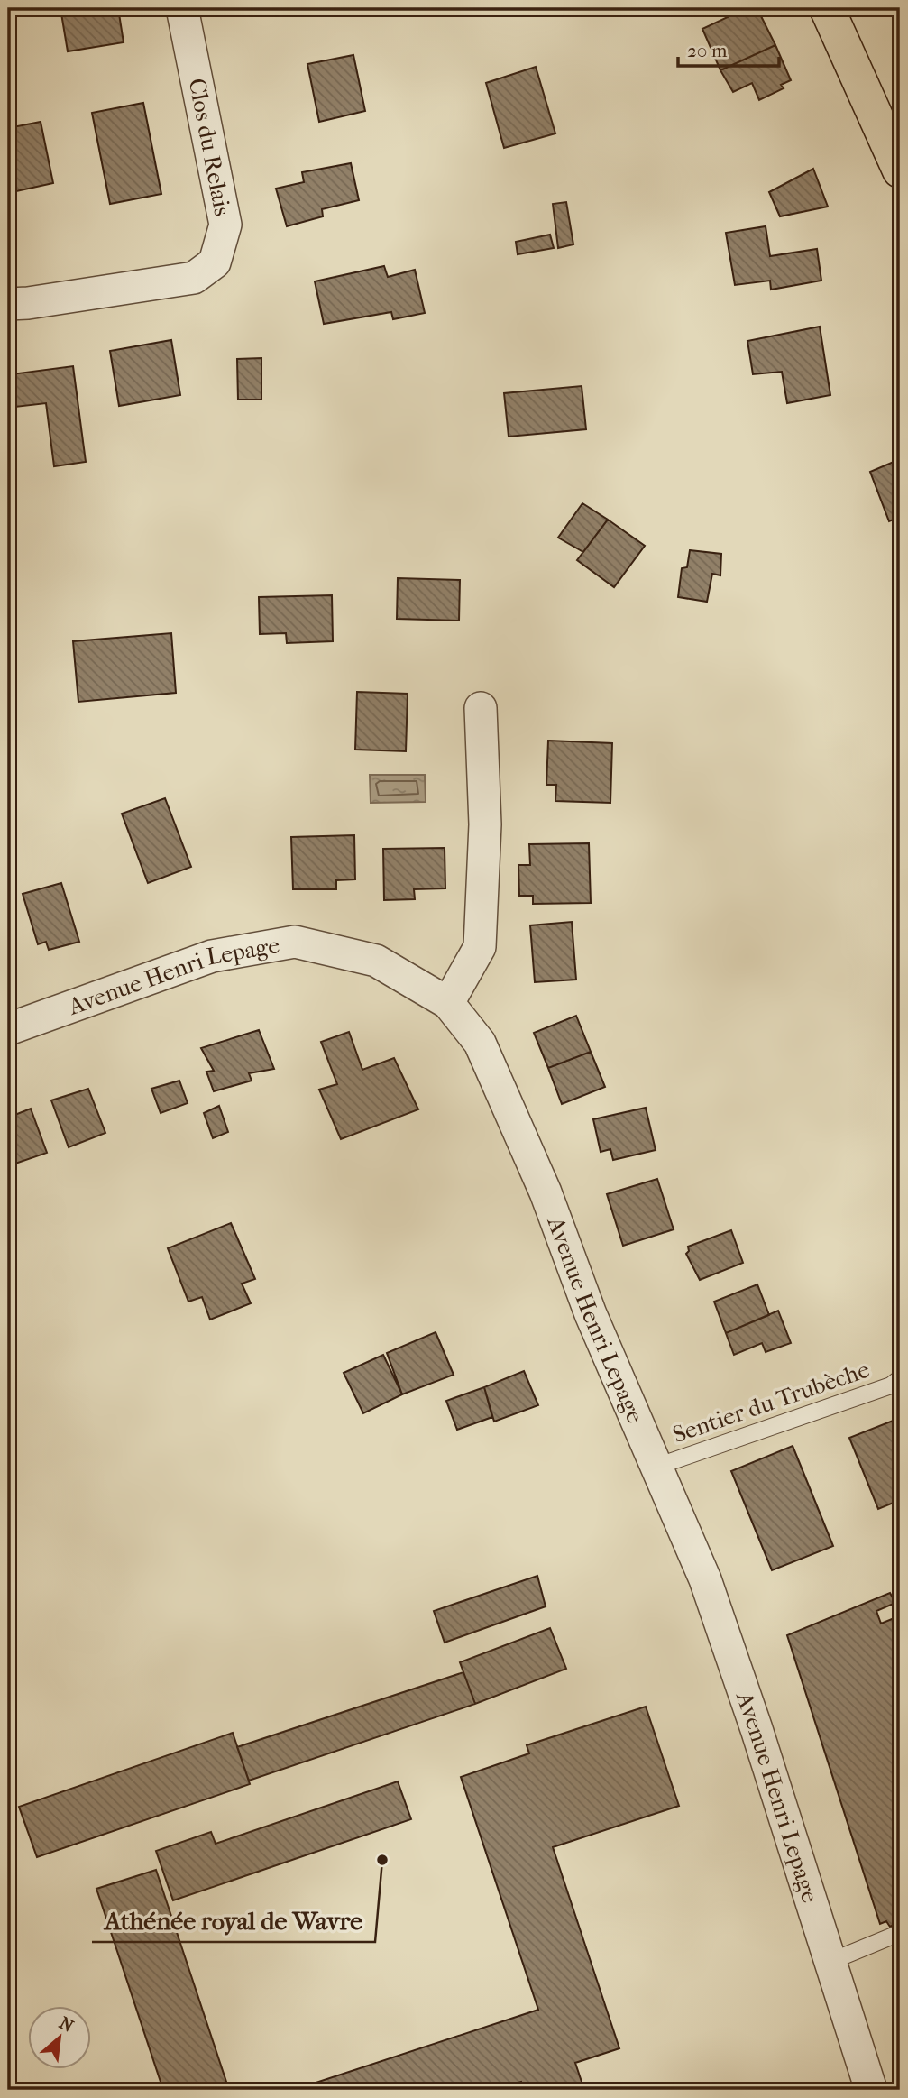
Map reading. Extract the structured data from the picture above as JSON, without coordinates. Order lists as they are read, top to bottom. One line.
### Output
{"streets":{"street":["Clos du Relais","Avenue Henri Lepage"],"lane":["Sentier du Trubèche"]},"crossings":[["Avenue Henri Lepage","Sentier du Trubèche"]],"places":["Athénée royal de Wavre"],"scale_bar":"20 m","north":"top right"}
